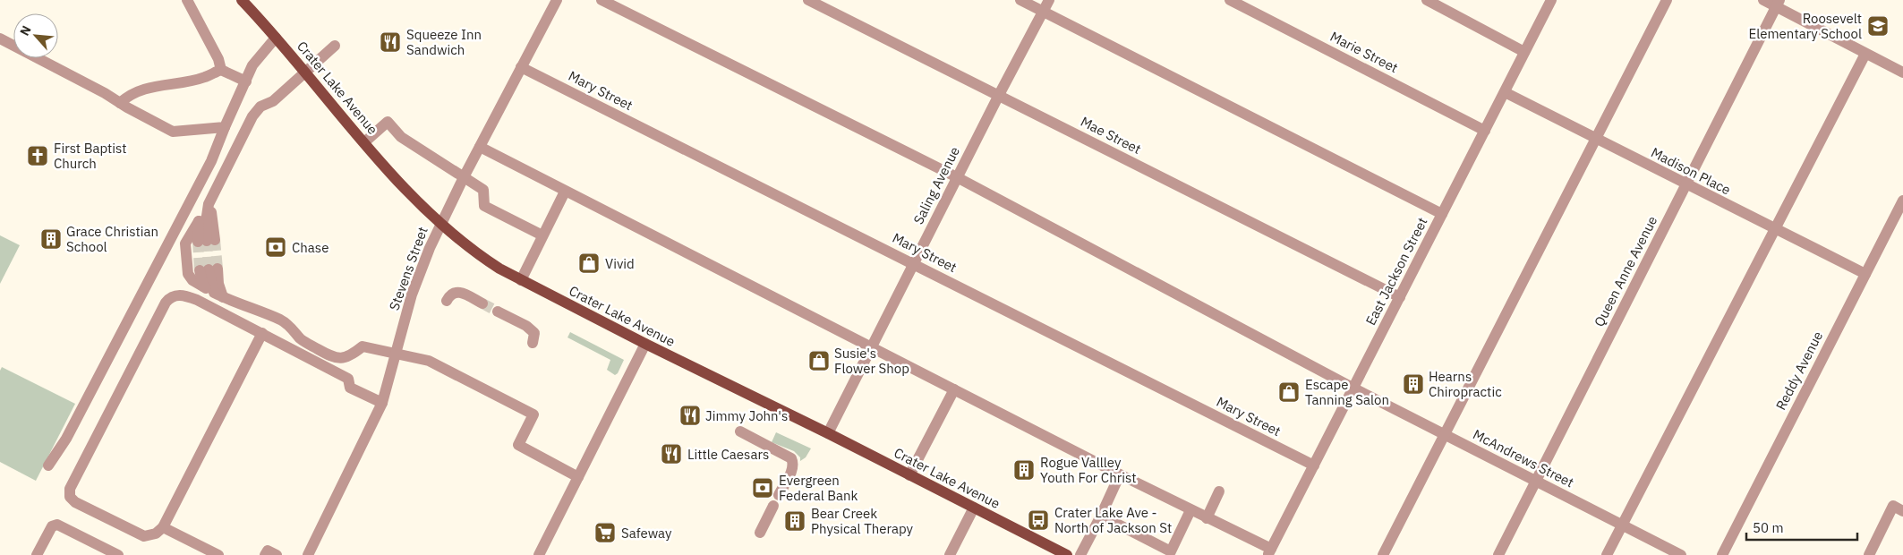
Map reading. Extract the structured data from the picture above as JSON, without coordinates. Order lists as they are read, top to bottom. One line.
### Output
{"streets":{"main road":["Crater Lake Avenue"],"street":["Marie Street","Mary Street","Mae Street","Madison Place","Saling Avenue","Stevens Street","East Jackson Street","Queen Anne Avenue","Reddy Avenue","McAndrews Street"]},"crossings":[["Marie Street","East Jackson Street"],["Crater Lake Avenue","Saling Avenue"],["Crater Lake Avenue","Stevens Street"],["Mary Street","Saling Avenue"],["Mary Street","Stevens Street"],["Mary Street","East Jackson Street"],["Mae Street","Saling Avenue"],["Mae Street","East Jackson Street"],["Madison Place","East Jackson Street"],["Madison Place","Queen Anne Avenue"],["Madison Place","Reddy Avenue"],["Saling Avenue","McAndrews Street"],["East Jackson Street","McAndrews Street"],["Queen Anne Avenue","McAndrews Street"]],"places":{"school or university":["Roosevelt Elementary School"],"restaurant":["Squeeze Inn Sandwich","Jimmy John's","Little Caesars"],"church":["First Baptist Church"],"building":["Grace Christian School","Hearns Chiropractic","Rogue Vallley Youth For Christ","Bear Creek Physical Therapy"],"bank":["Chase","Evergreen Federal Bank"],"shop":["Vivid","Susie's Flower Shop","Escape Tanning Salon"],"bus stop":["Crater Lake Ave - North of Jackson St"],"supermarket":["Safeway"]},"scale_bar":"50 m","north":"top left"}
